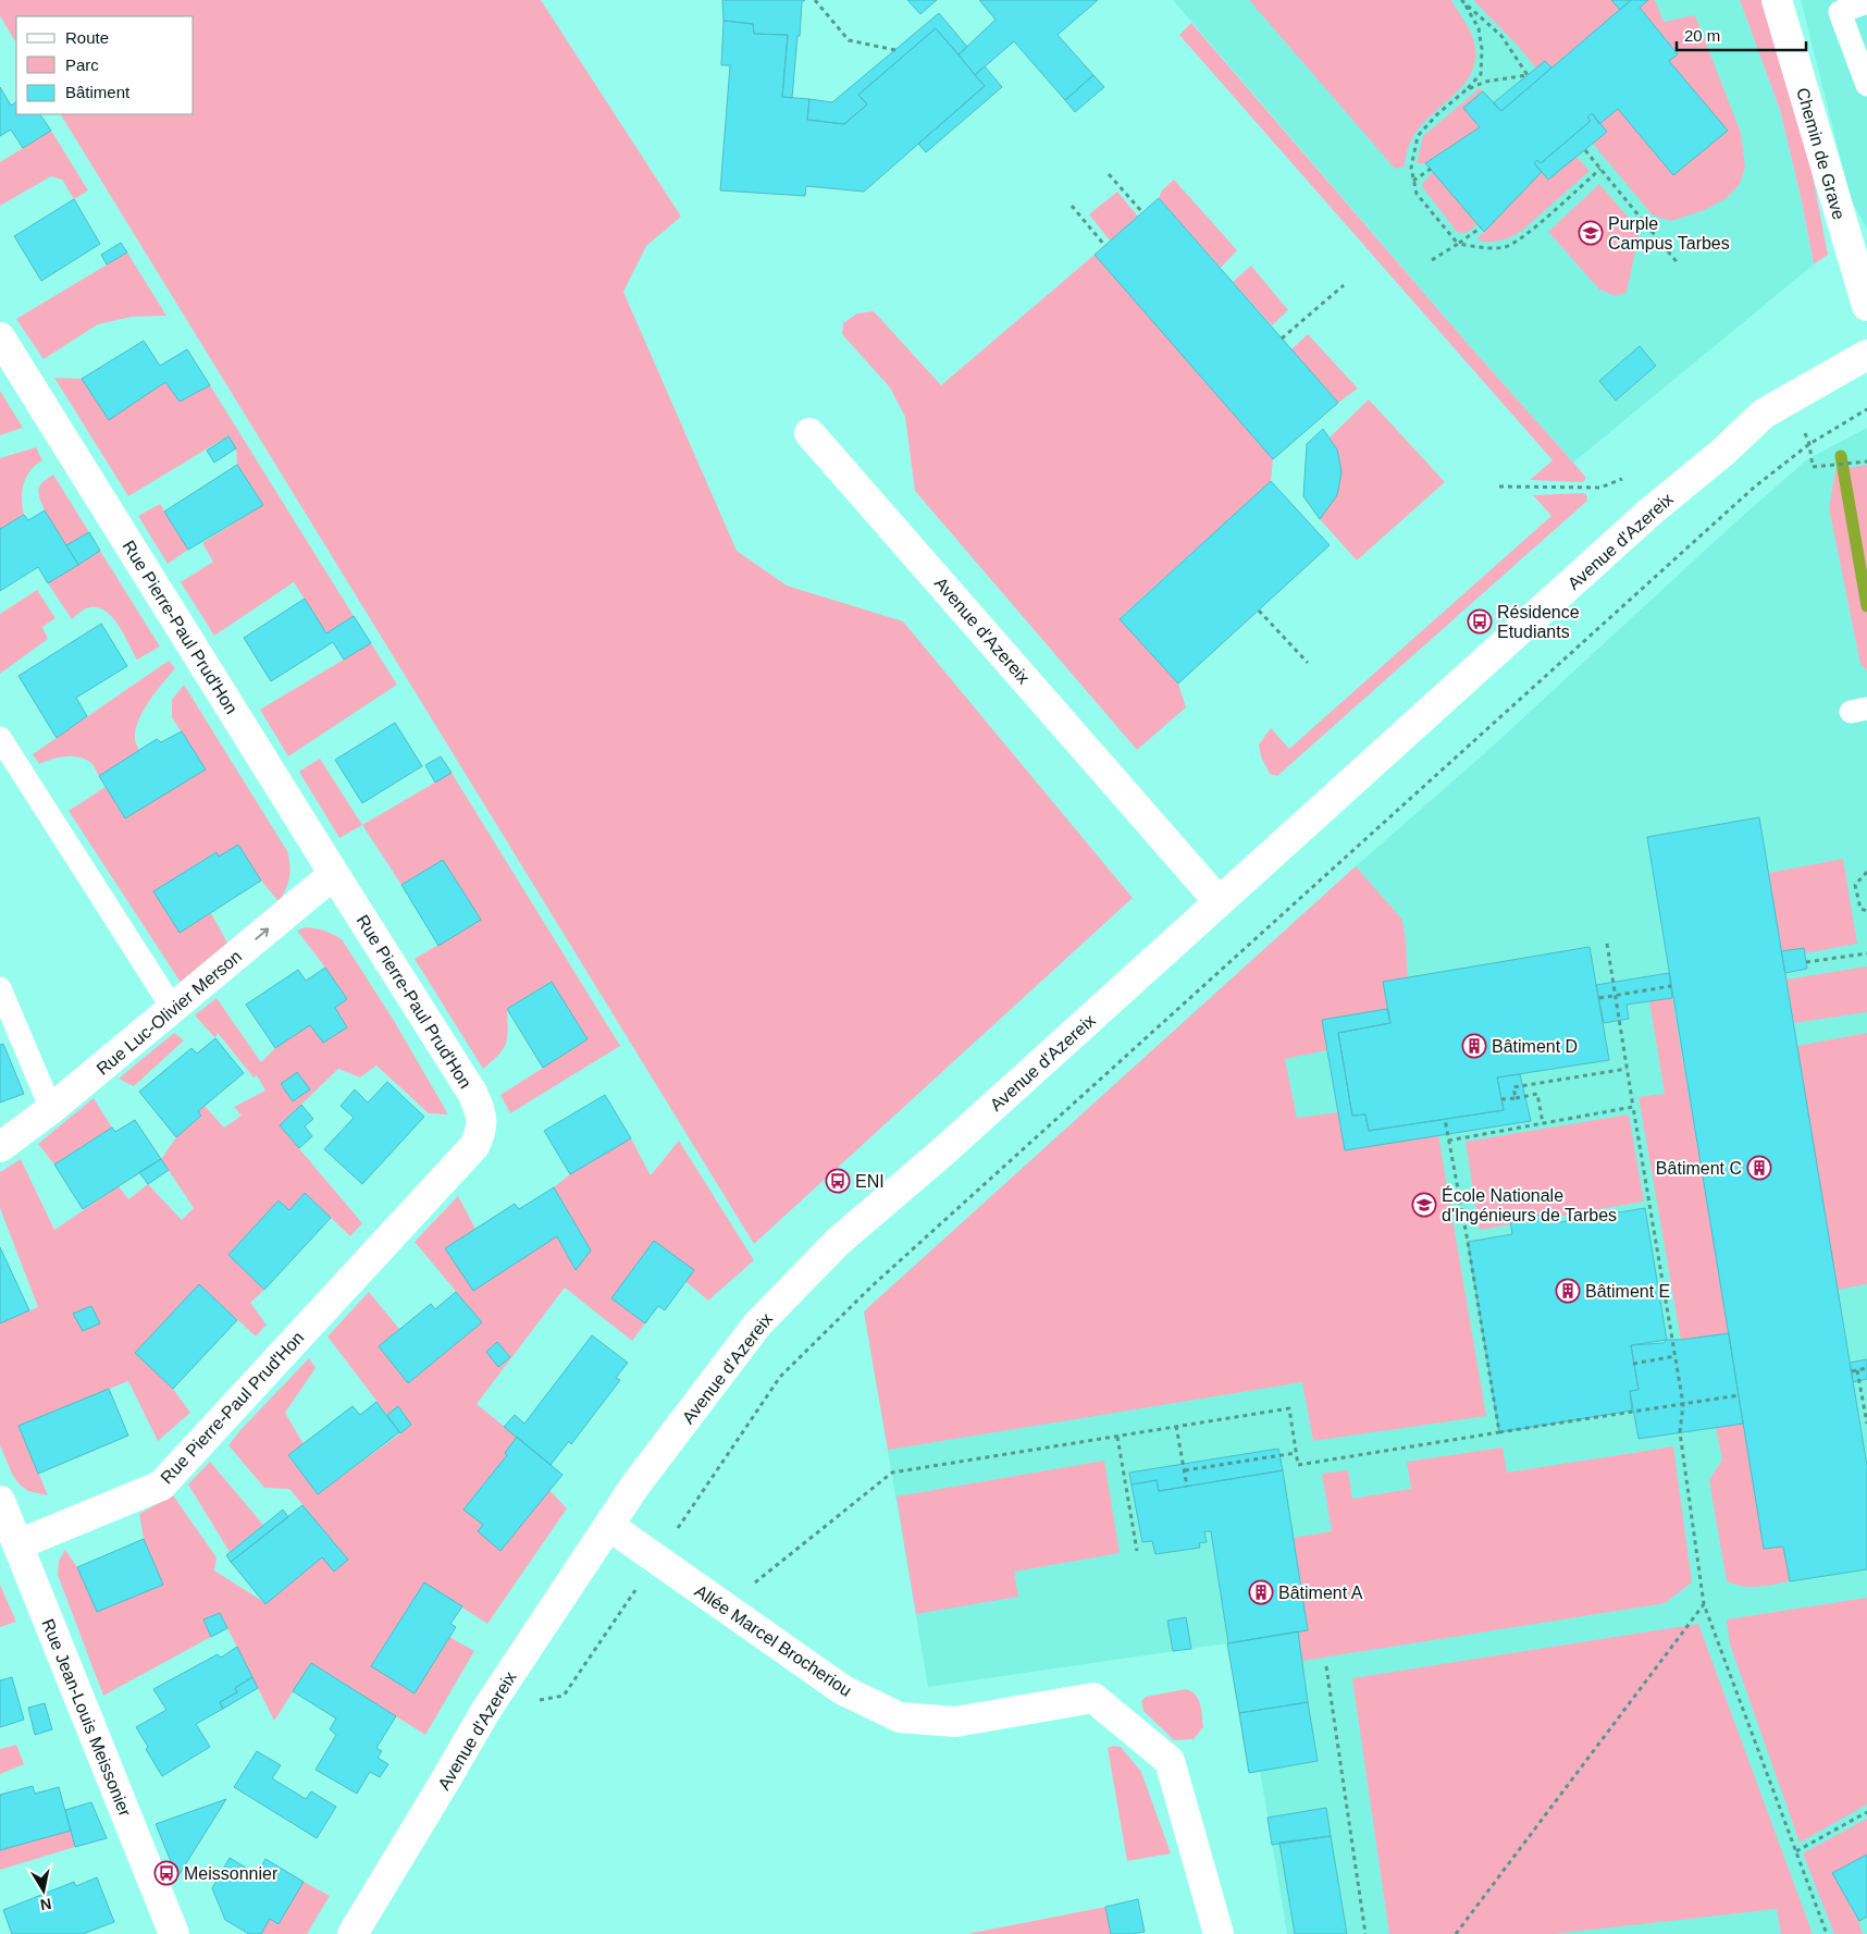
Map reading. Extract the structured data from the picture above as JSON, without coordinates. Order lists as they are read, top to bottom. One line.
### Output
{"streets":{"street":["Chemin de Grave","Avenue d'Azereix","Rue Pierre-Paul Prud'Hon","Rue Luc-Olivier Merson","Allée Marcel Brocheriou","Rue Jean-Louis Meissonier"]},"crossings":[["Avenue d'Azereix","Allée Marcel Brocheriou"],["Rue Pierre-Paul Prud'Hon","Rue Luc-Olivier Merson"],["Rue Pierre-Paul Prud'Hon","Rue Jean-Louis Meissonier"]],"one_way":["Rue Luc-Olivier Merson"],"places":{"school or university":["Purple Campus Tarbes","École Nationale d'Ingénieurs de Tarbes"],"bus stop":["Résidence Etudiants","ENI","Meissonnier"],"building":["Bâtiment D","Bâtiment C","Bâtiment E","Bâtiment A"]},"legend":["Route","Parc","Bâtiment"],"scale_bar":"20 m","north":"bottom"}
